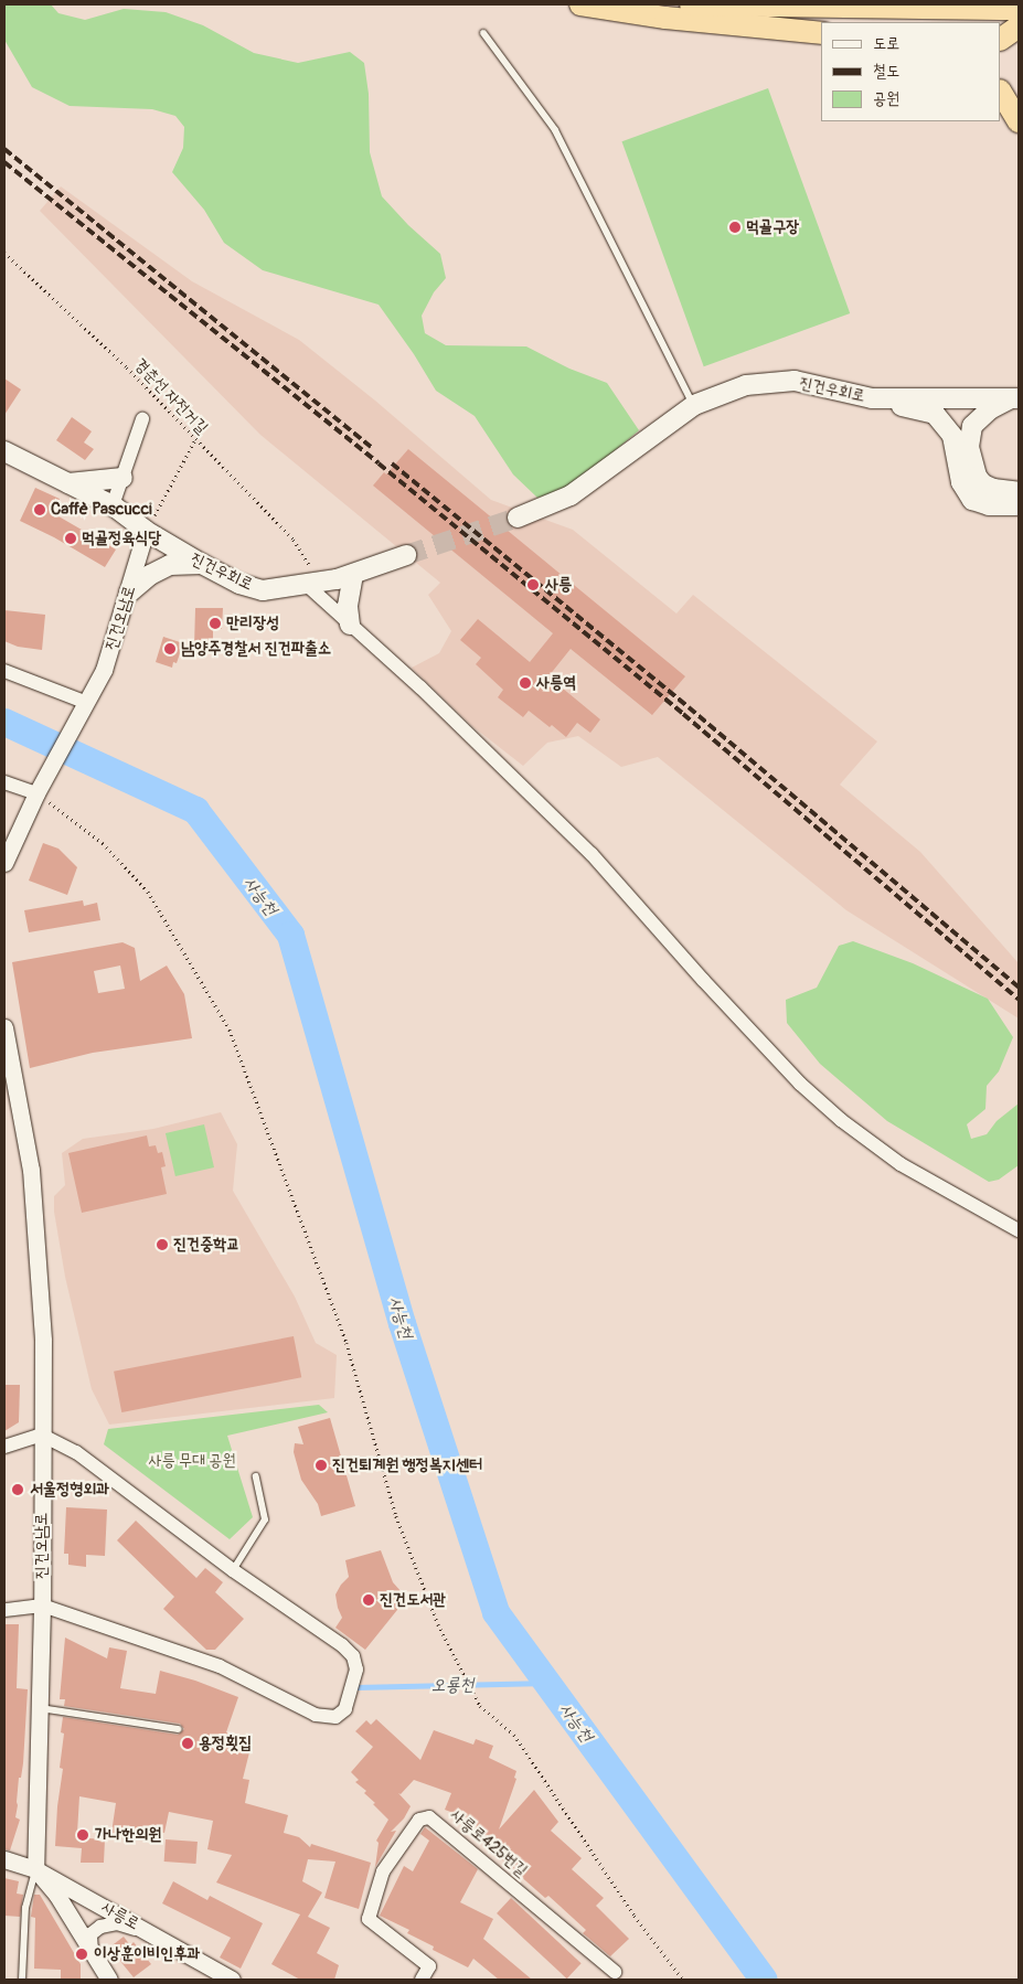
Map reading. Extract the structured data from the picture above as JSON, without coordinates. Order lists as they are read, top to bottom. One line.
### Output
{"streets":{"main road":["진건우회로"],"street":["진건오남로","사릉로425번길","사릉로"],"path":["경춘선 자전거길"]},"crossings":[["진건우회로","경춘선 자전거길"],["진건우회로","진건오남로"],["진건오남로","사릉로"]],"water":["사능천","오룡천"],"parks":["사릉 무대 공원"],"places":["먹골구장","Caffè Pascucci","먹골정육식당","사릉","만리장성","남양주경찰서 진건파출소","사릉역","진건중학교","진건퇴계원 행정복지센터","서울정형외과","진건도서관","용정횟집","가나한의원","이상훈이비인후과"],"legend":["도로","철도","공원"]}
